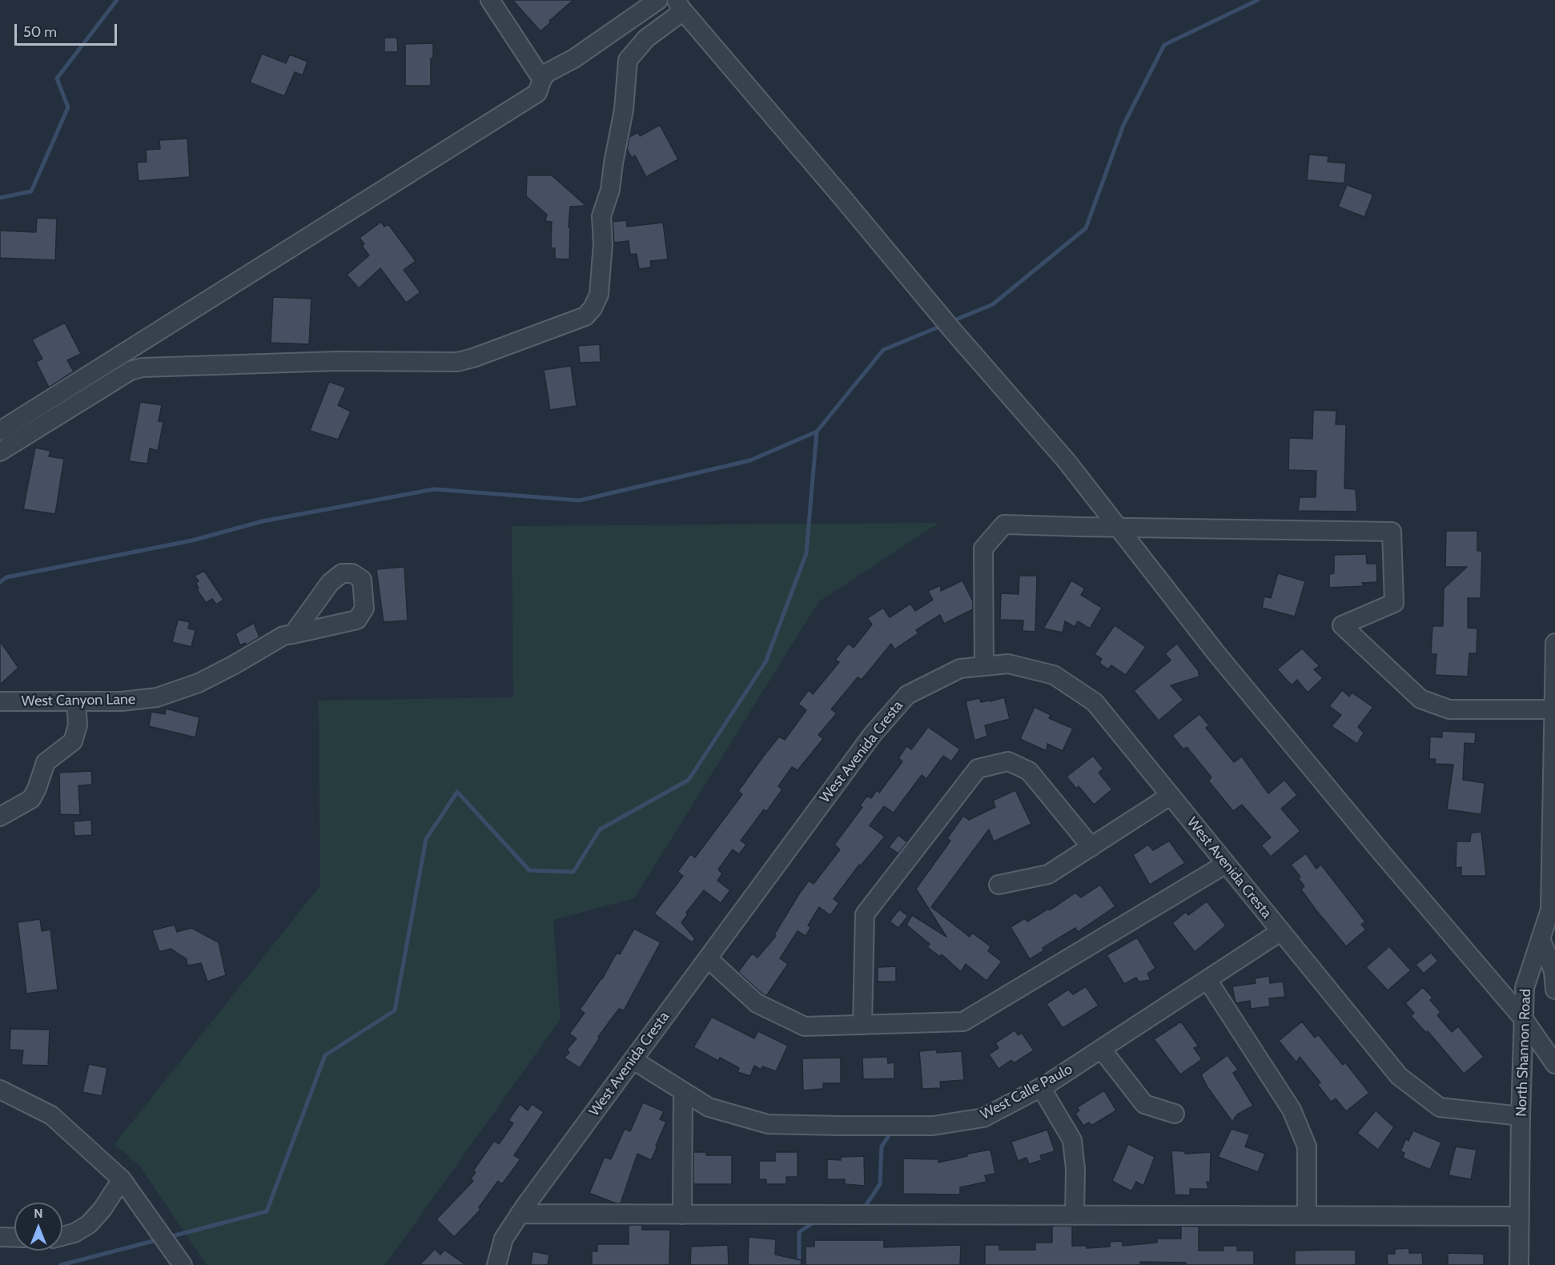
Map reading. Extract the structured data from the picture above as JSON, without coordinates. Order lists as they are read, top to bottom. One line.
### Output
{"streets":{"street":["West Canyon Lane","West Avenida Cresta","North Shannon Road","West Calle Paulo"]},"crossings":[["West Avenida Cresta","North Shannon Road"],["West Avenida Cresta","West Calle Paulo"]],"scale_bar":"50 m","north":"top"}
